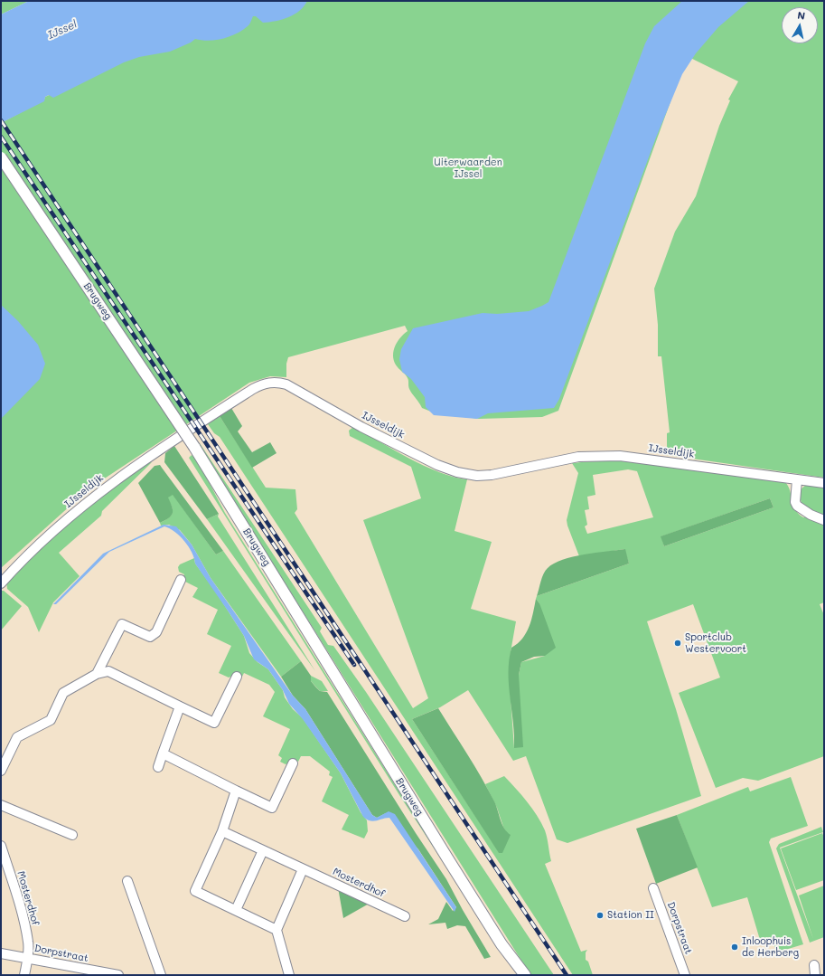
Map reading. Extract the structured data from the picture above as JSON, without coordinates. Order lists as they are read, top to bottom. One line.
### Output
{"streets":{"main road":["Brugweg"],"street":["IJsseldijk","Mosterdhof","Dorpstraat"]},"crossings":[["Mosterdhof","Dorpstraat"]],"water":["IJssel"],"parks":["Uiterwaarden IJssel"],"places":["Sportclub Westervoort","Station II","Inloophuis de Herberg"],"north":"top"}
